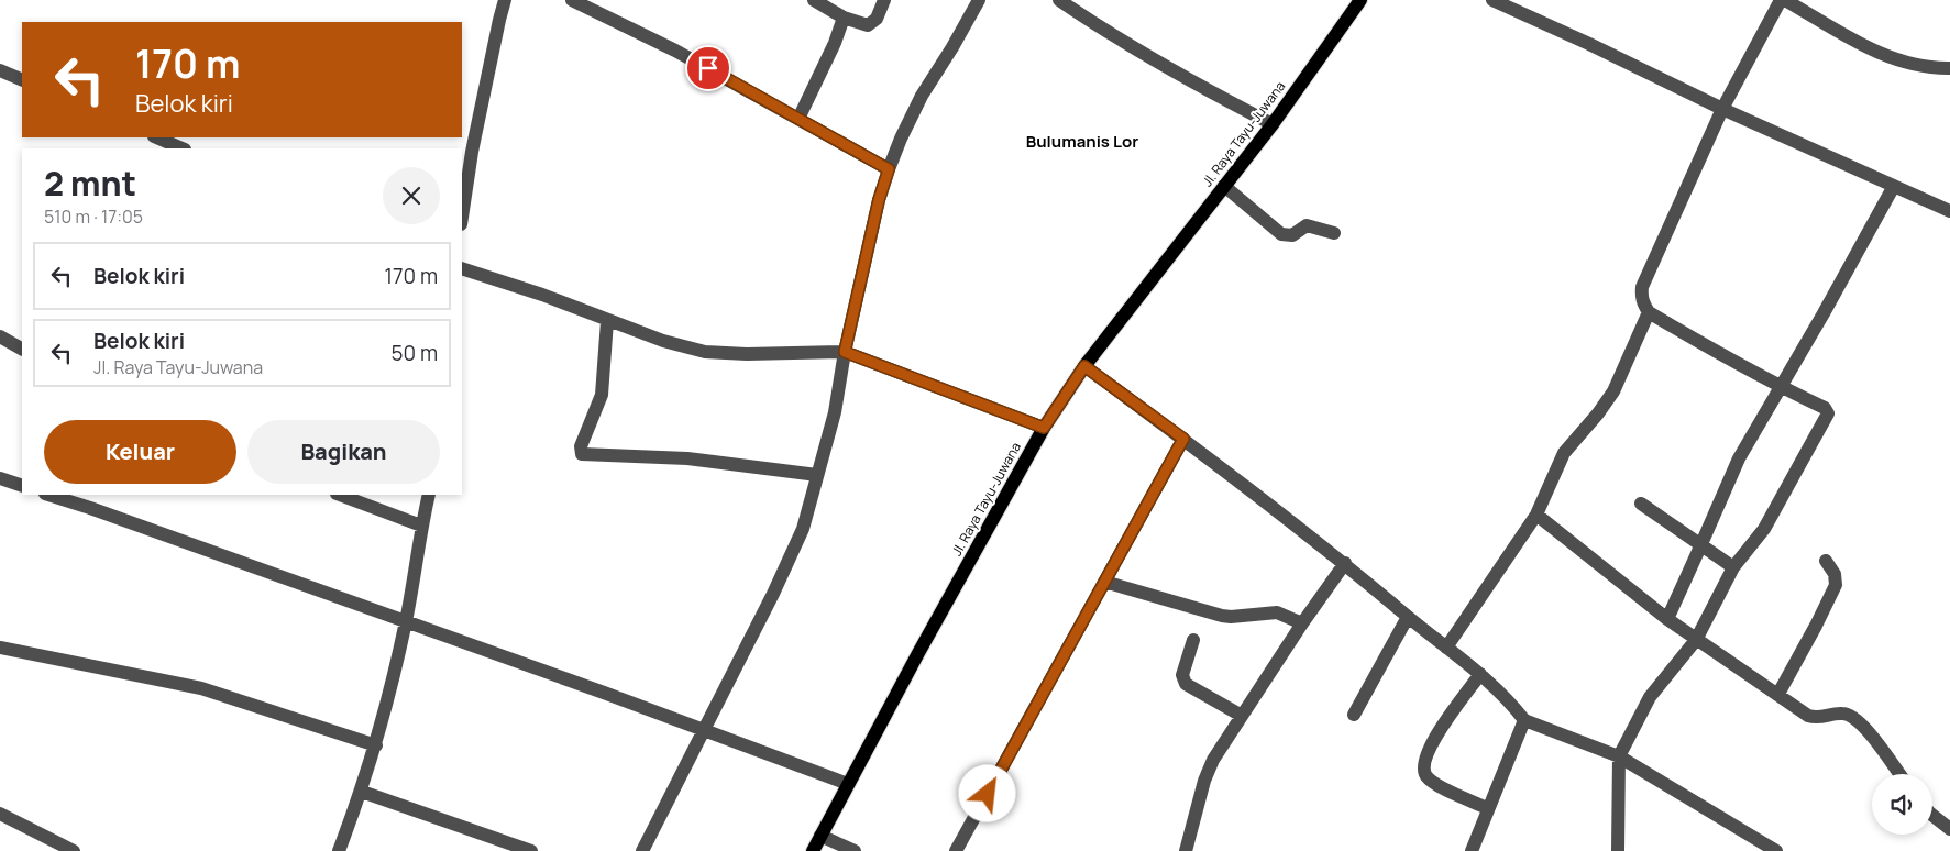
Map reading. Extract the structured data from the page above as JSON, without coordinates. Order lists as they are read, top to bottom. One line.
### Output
{"streets":{"main road":["Jl. Raya Tayu-Juwana"]},"districts":["Bulumanis Lor"],"page":{"turn":["170 m","Belok kiri"],"heading":["2 mnt","510 m · 17:05"],"list":[{"name":"Belok kiri","value":"170 m"},{"name":"Belok kiri","note":"Jl. Raya Tayu-Juwana","value":"50 m"}],"buttons":["Keluar","Bagikan"]}}
